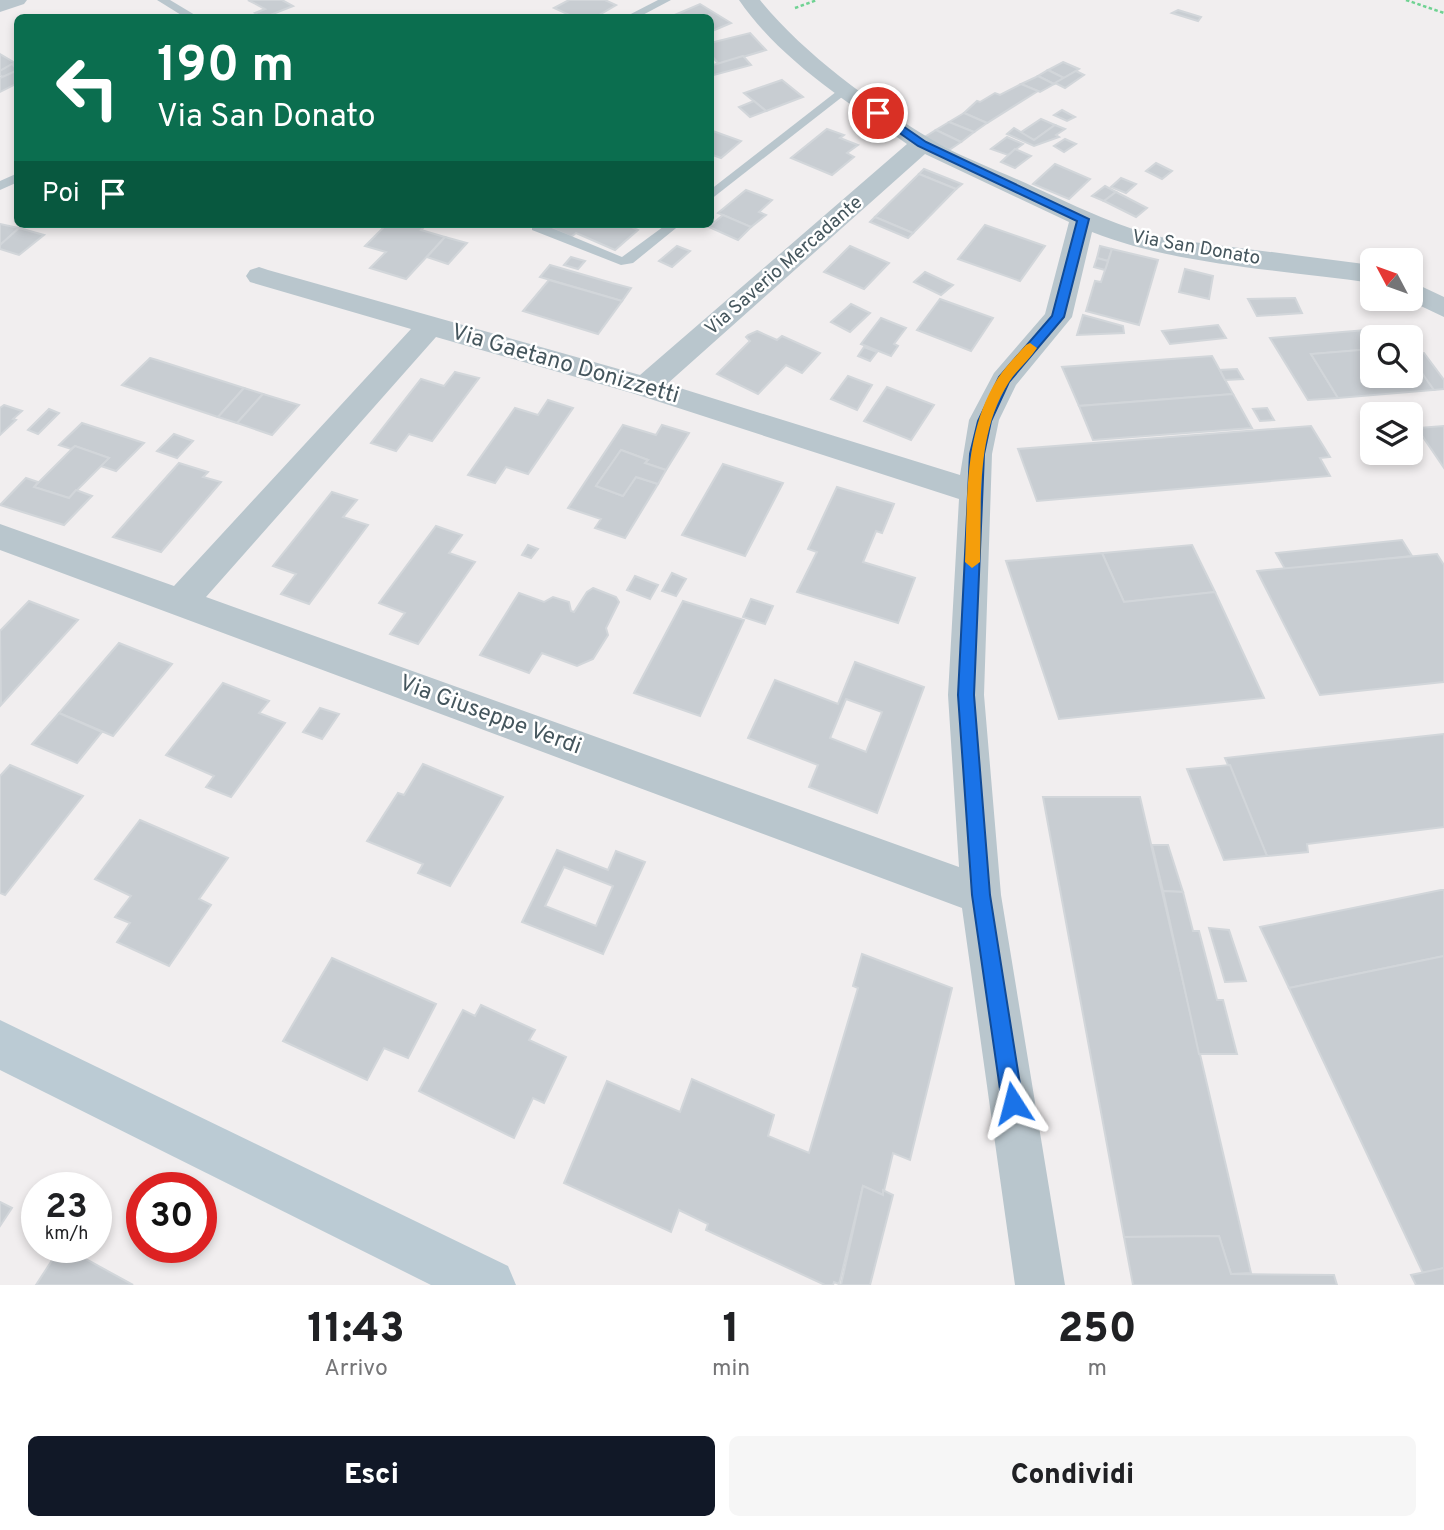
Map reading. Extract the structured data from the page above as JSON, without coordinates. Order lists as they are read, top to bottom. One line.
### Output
{"streets":{"street":["Via San Donato","Via Saverio Mercadante","Via Gaetano Donizzetti","Via Giuseppe Verdi"]},"crossings":[["Via San Donato","Via Saverio Mercadante"],["Via Saverio Mercadante","Via Gaetano Donizzetti"],["Via Gaetano Donizzetti","Via Giuseppe Verdi"]],"north":"top left","page":{"turn":["190 m","Via San Donato"],"then":"Poi","speed":"23 km/h","limit":"30","eta":["11:43","Arrivo","1","min","250","m"],"buttons":["Esci","Condividi"]}}
